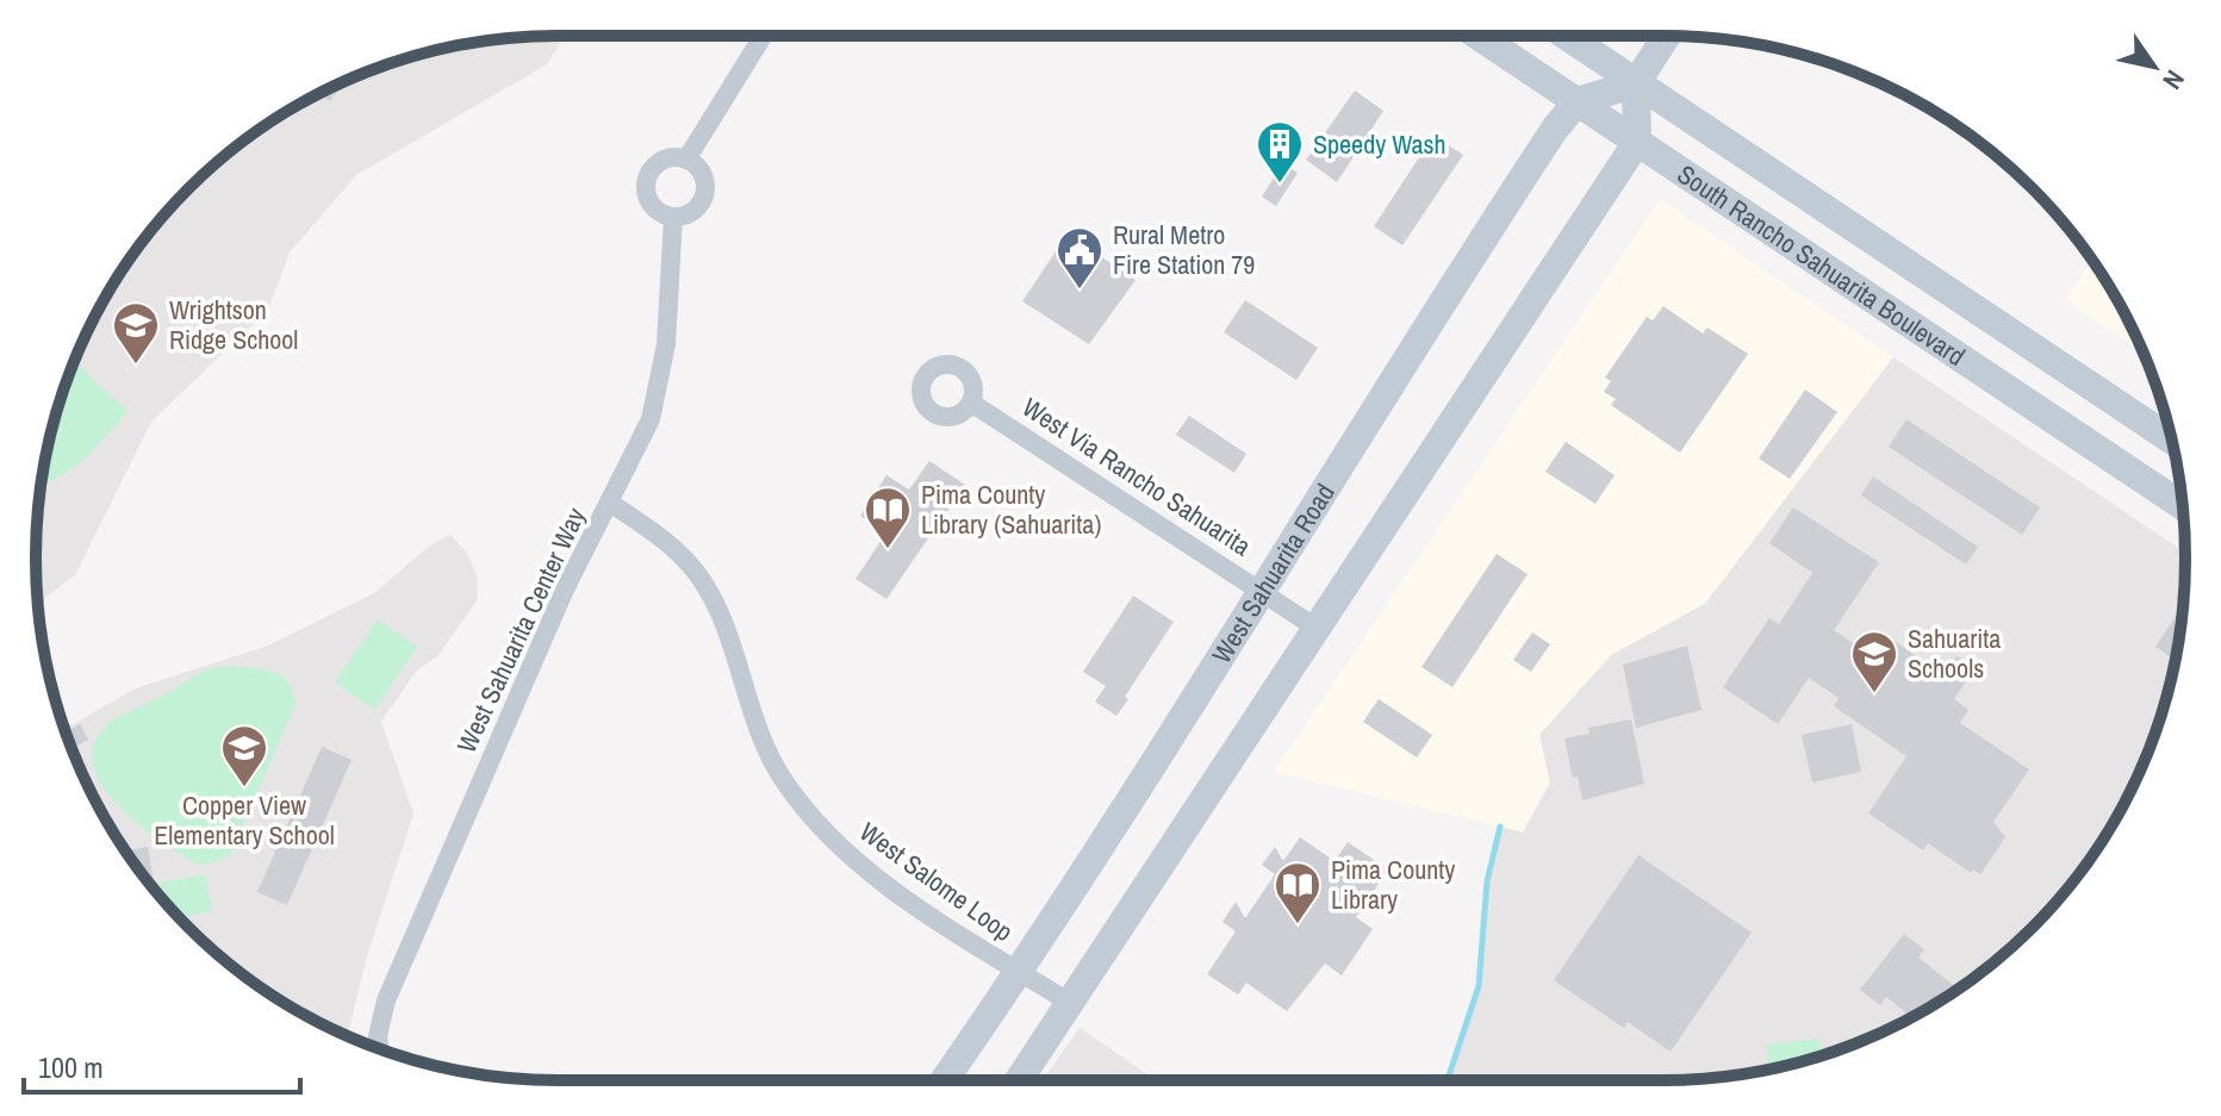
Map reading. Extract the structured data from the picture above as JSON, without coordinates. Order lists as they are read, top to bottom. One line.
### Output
{"streets":{"main road":["South Rancho Sahuarita Boulevard","West Sahuarita Road"],"street":["West Via Rancho Sahuarita","West Sahuarita Center Way","West Salome Loop"]},"crossings":[["South Rancho Sahuarita Boulevard","West Sahuarita Road"],["West Via Rancho Sahuarita","West Sahuarita Road"],["West Sahuarita Road","West Salome Loop"],["West Sahuarita Center Way","West Salome Loop"]],"places":{"building":["Speedy Wash"],"public building":["Rural Metro Fire Station 79"],"school or university":["Wrightson Ridge School","Sahuarita Schools","Copper View Elementary School"],"library":["Pima County Library (Sahuarita)","Pima County Library"]},"scale_bar":"100 m","north":"bottom right"}
